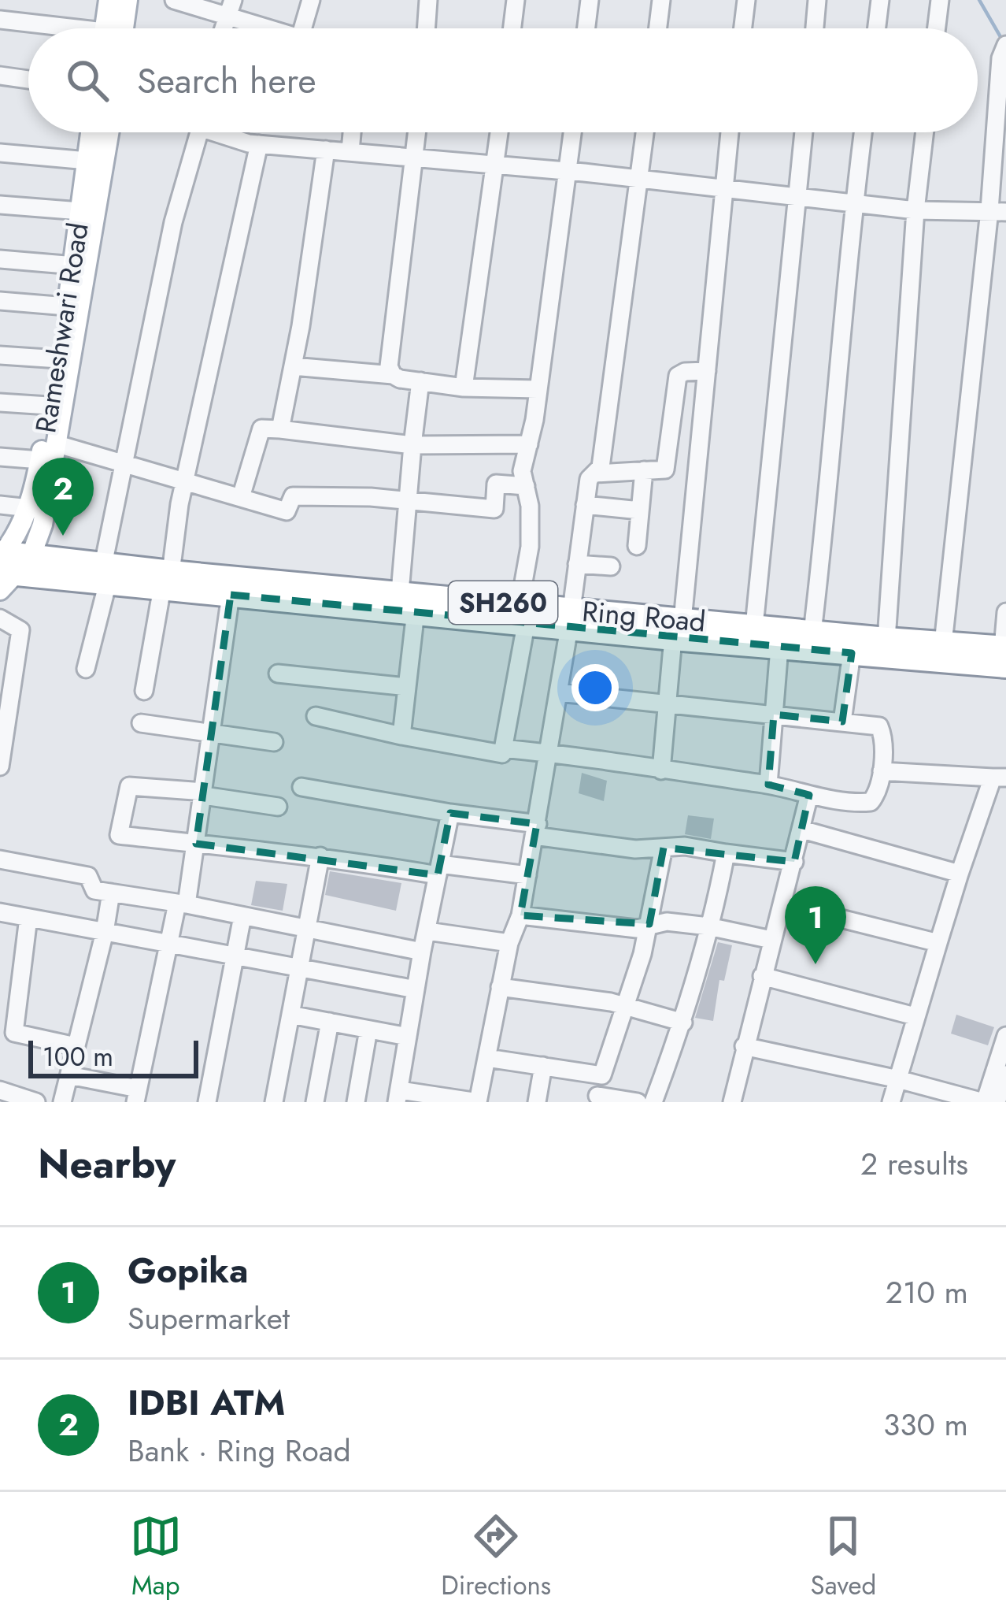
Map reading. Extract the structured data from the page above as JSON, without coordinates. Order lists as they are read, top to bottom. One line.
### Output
{"streets":{"highway":["SH260","Ring Road"],"main road":["Rameshwari Road"]},"crossings":[["Rameshwari Road","Ring Road"]],"scale_bar":"100 m","page":{"search":"Search here","pins":["2","1"],"scale":"100 m","heading":["Nearby","2 results"],"list":[{"mark":"1","name":"Gopika","note":"Supermarket","value":"210 m"},{"mark":"2","name":"IDBI ATM","note":"Bank · Ring Road","value":"330 m"}],"nav":["Map","Directions","Saved"]}}
